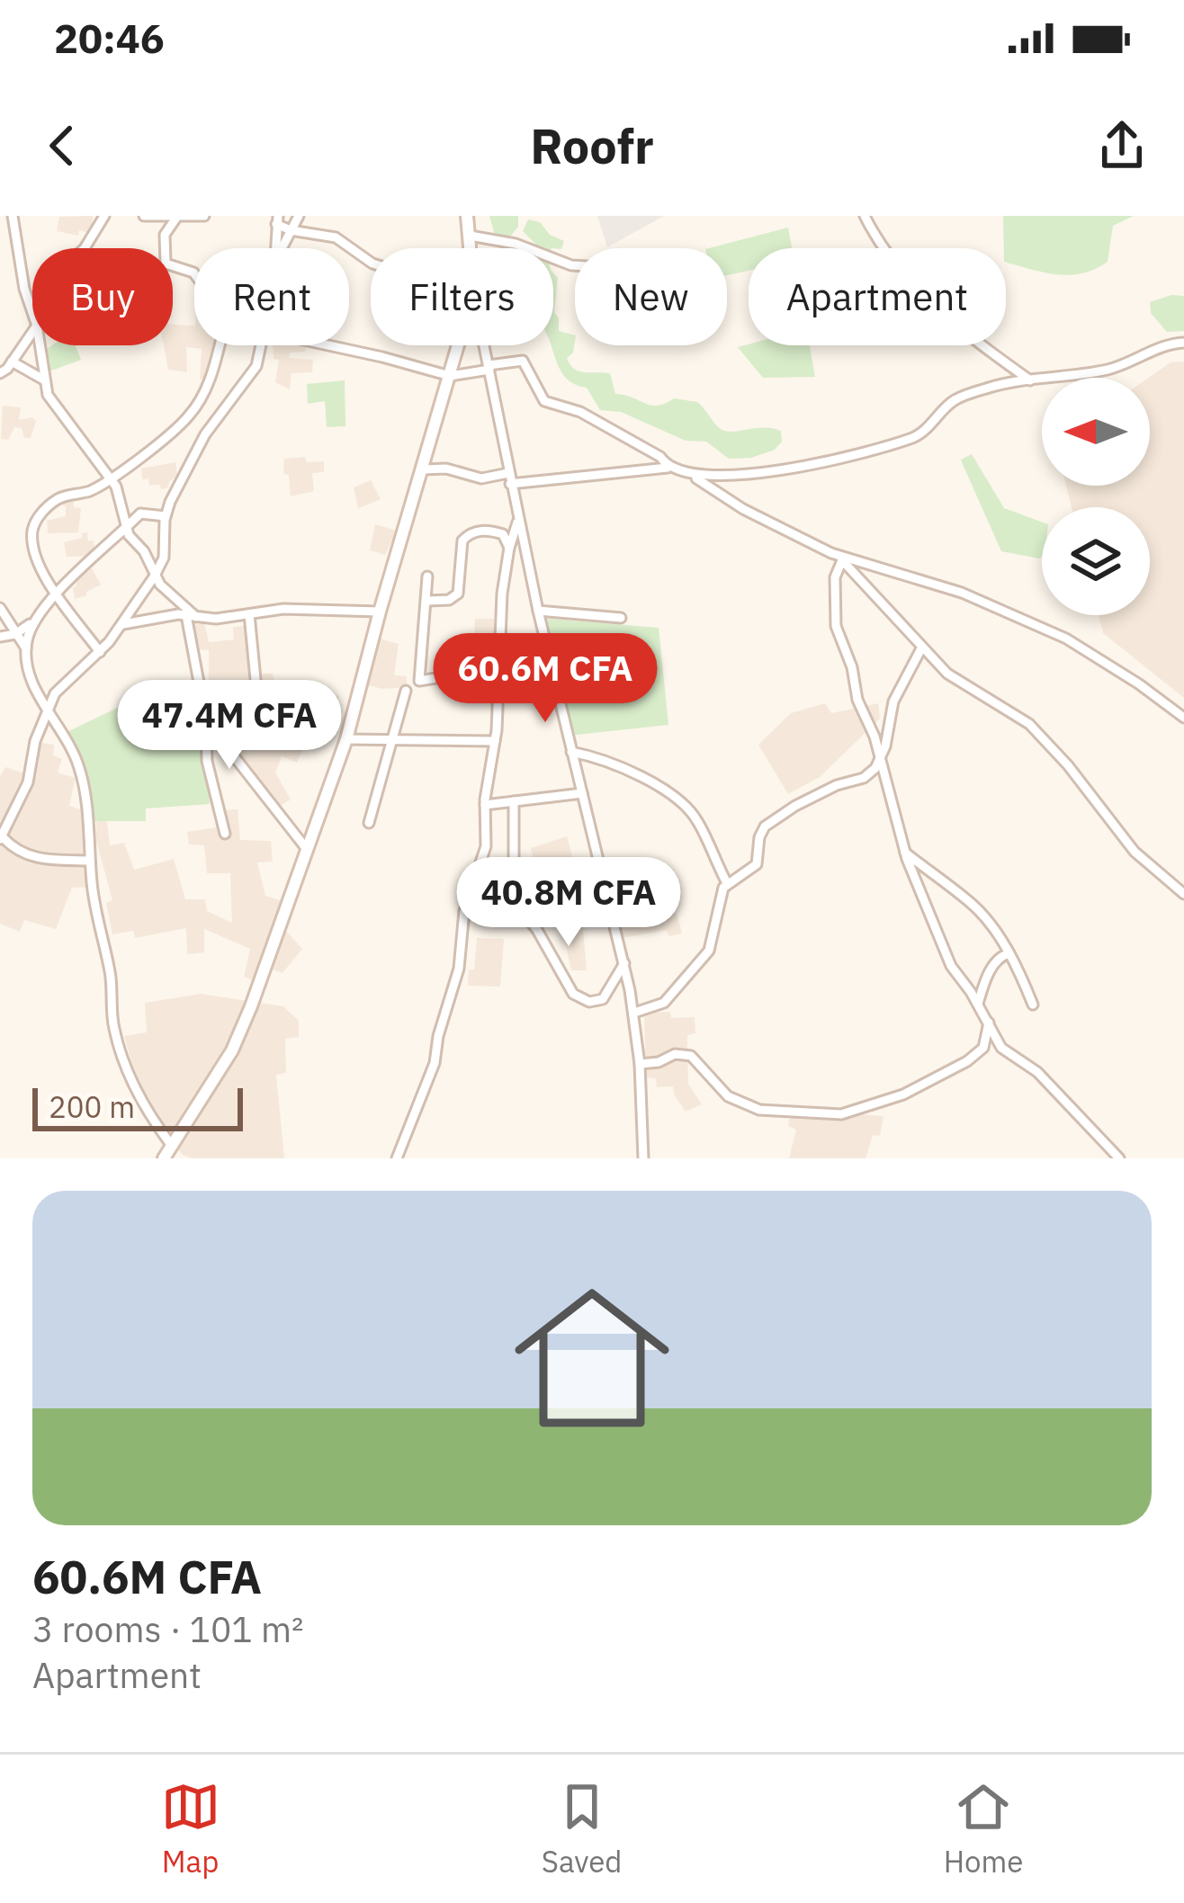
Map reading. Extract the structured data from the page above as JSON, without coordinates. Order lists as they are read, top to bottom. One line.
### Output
{"scale_bar":"200 m","north":"left","page":{"status":"20:46","header":"Roofr","chip":["Buy","Rent","Filters","New","Apartment"],"price":["60.6M CFA","47.4M CFA","40.8M CFA"],"scale":"200 m","list":[{"name":"60.6M CFA","note":"3 rooms · 101 m² · Apartment"}],"tabs":["Map","Saved","Home"]}}
